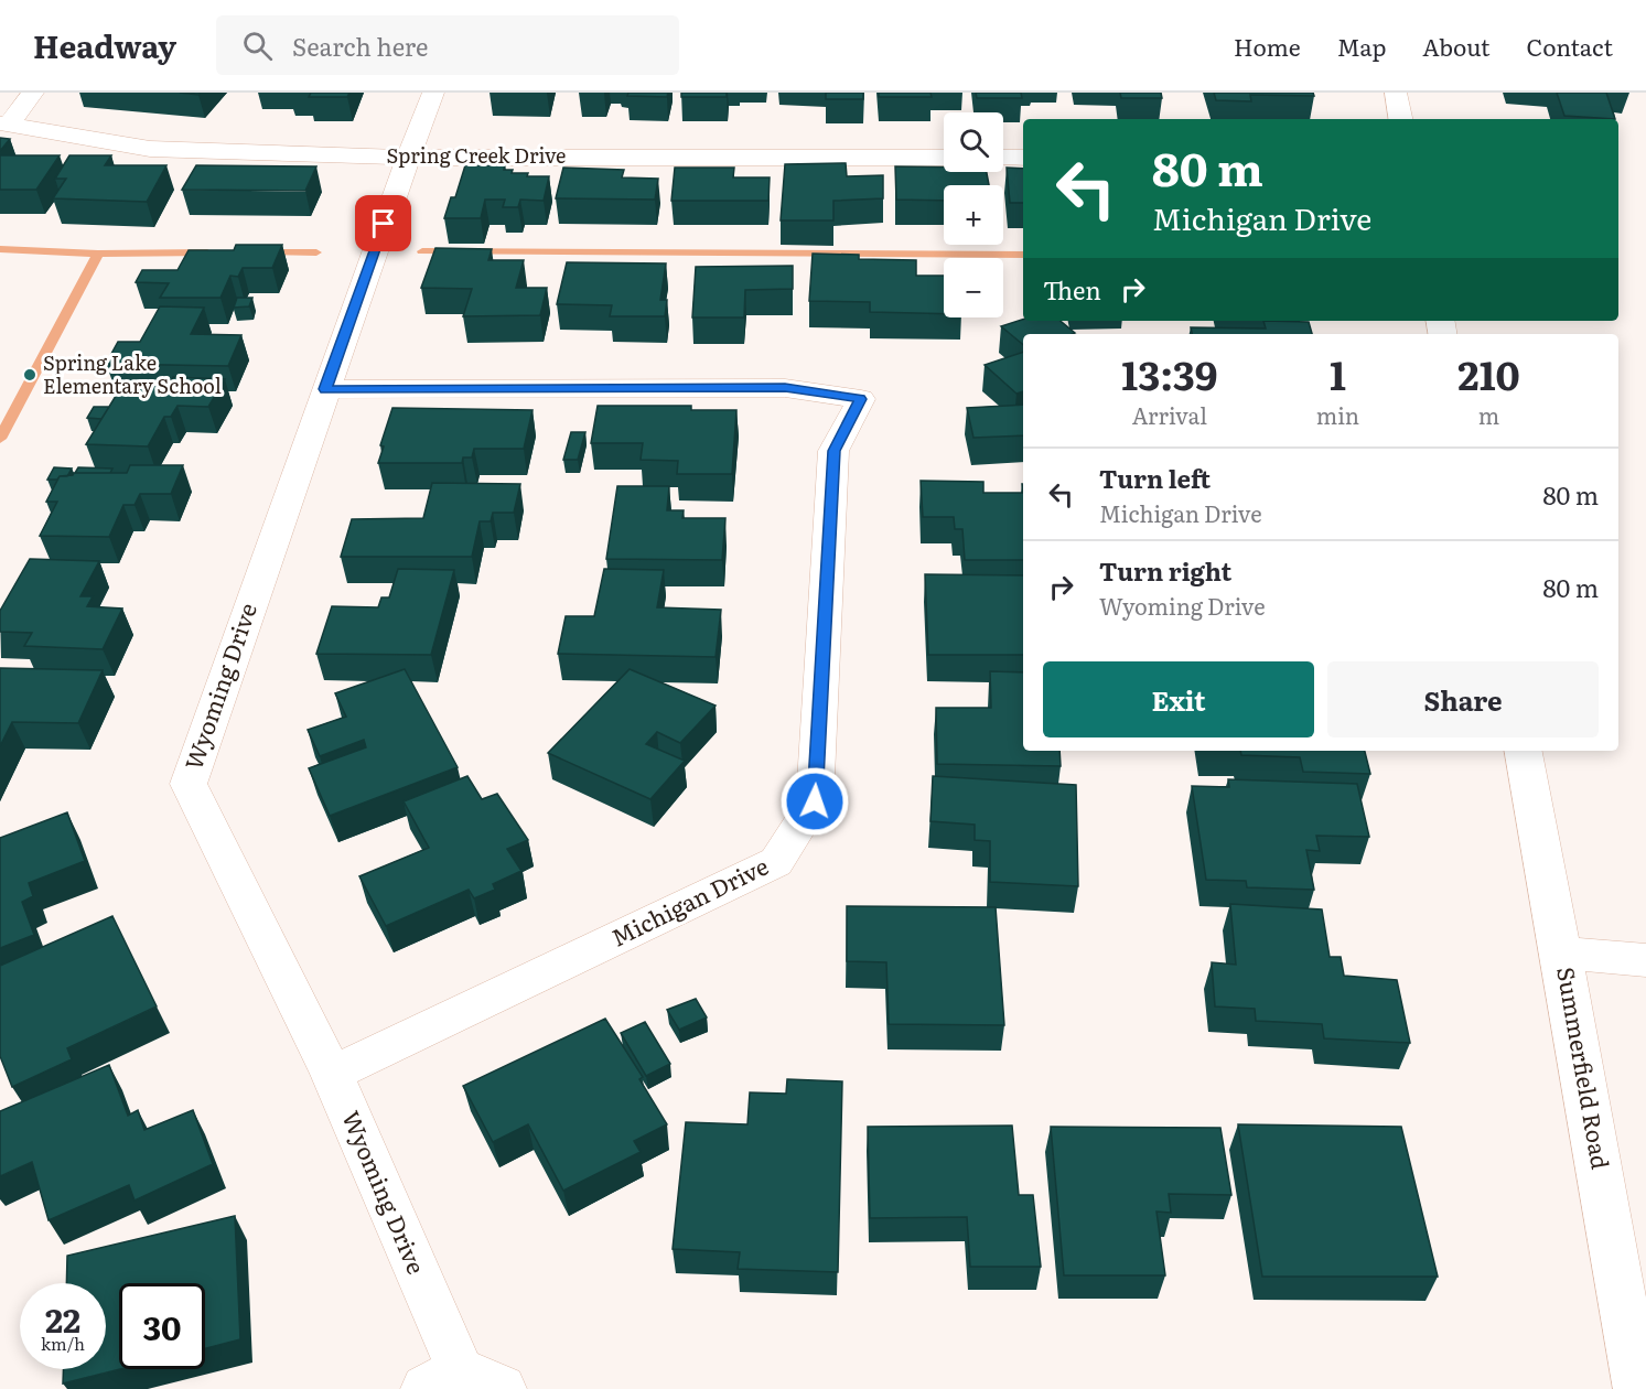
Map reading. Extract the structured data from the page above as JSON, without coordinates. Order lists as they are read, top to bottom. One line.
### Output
{"streets":{"street":["Spring Creek Drive","Wyoming Drive","Michigan Drive","Summerfield Road"]},"crossings":[["Spring Creek Drive","Wyoming Drive"],["Wyoming Drive","Michigan Drive"]],"places":["Spring Lake Elementary School"],"page":{"header":"Headway","search":"Search here","nav":["Home","Map","About","Contact"],"map_buttons":["+","−"],"turn":["80 m","Michigan Drive"],"then":"Then","eta":["13:39","Arrival","1","min","210","m"],"list":[{"name":"Turn left","note":"Michigan Drive","value":"80 m"},{"name":"Turn right","note":"Wyoming Drive","value":"80 m"}],"buttons":["Exit","Share"],"speed":"22 km/h","limit":"30"}}
